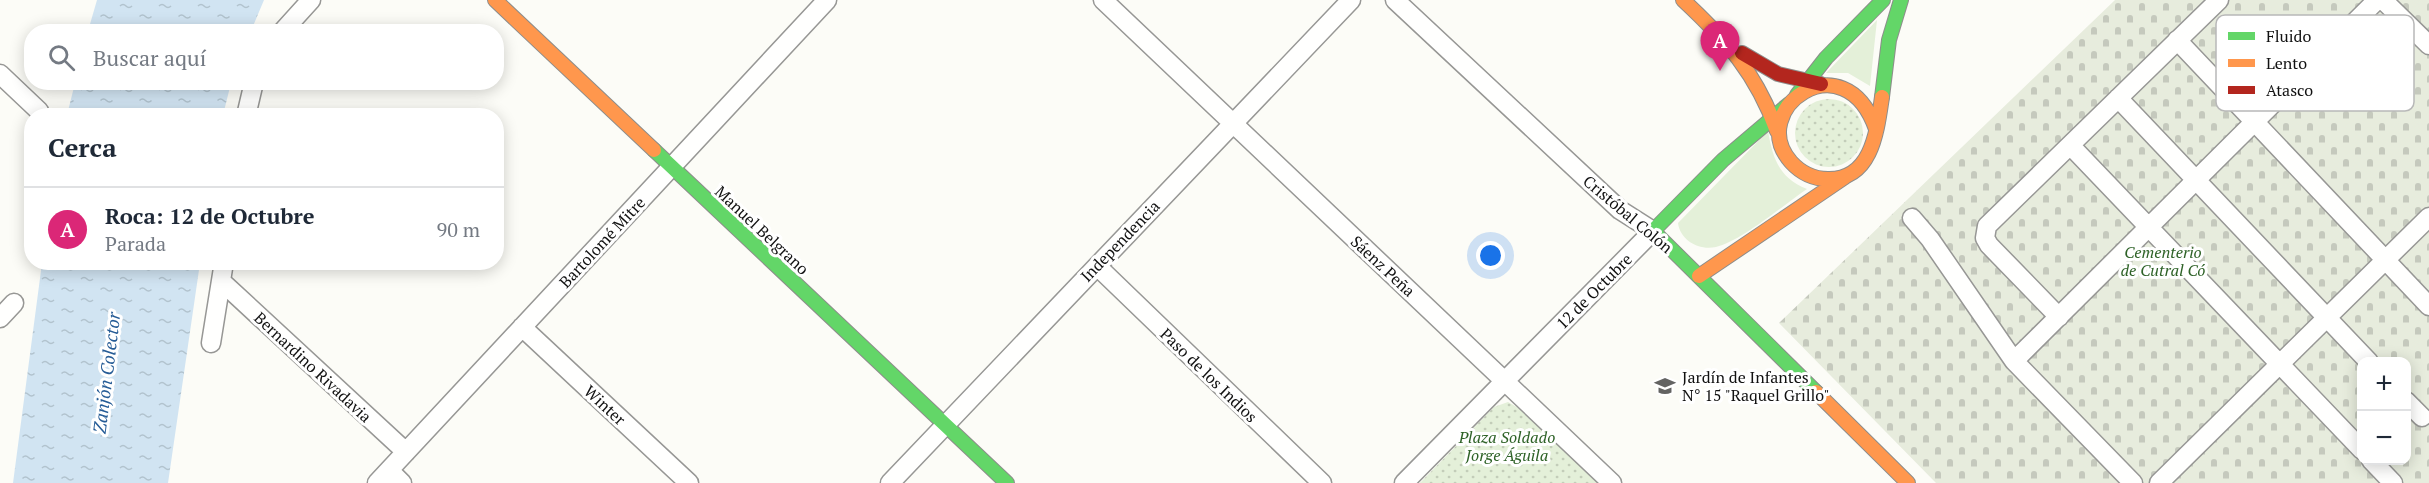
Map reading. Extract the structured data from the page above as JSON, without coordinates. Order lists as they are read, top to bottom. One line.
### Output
{"streets":{"main road":["Cristóbal Colón","Manuel Belgrano","12 de Octubre"],"street":["Independencia","Bartolomé Mitre","Sáenz Peña","Bernardino Rivadavia","Paso de los Indios","Winter"]},"crossings":[["Cristóbal Colón","12 de Octubre"],["Manuel Belgrano","Independencia"],["Manuel Belgrano","Bartolomé Mitre"],["Independencia","Sáenz Peña"],["Independencia","Paso de los Indios"],["Bartolomé Mitre","Bernardino Rivadavia"],["Bartolomé Mitre","Winter"],["Sáenz Peña","12 de Octubre"]],"water":["Zanjón Colector"],"parks":["Cementerio de Cutral Có","Plaza Soldado Jorge Águila"],"places":{"school or university":["Jardín de Infantes N° 15 \"Raquel Grillo\""]},"legend":["Fluido","Lento","Atasco"],"page":{"pins":"A","search":"Buscar aquí","heading":"Cerca","list":[{"mark":"A","name":"Roca: 12 de Octubre","note":"Parada","value":"90 m"}],"map_buttons":["+","−"]}}
